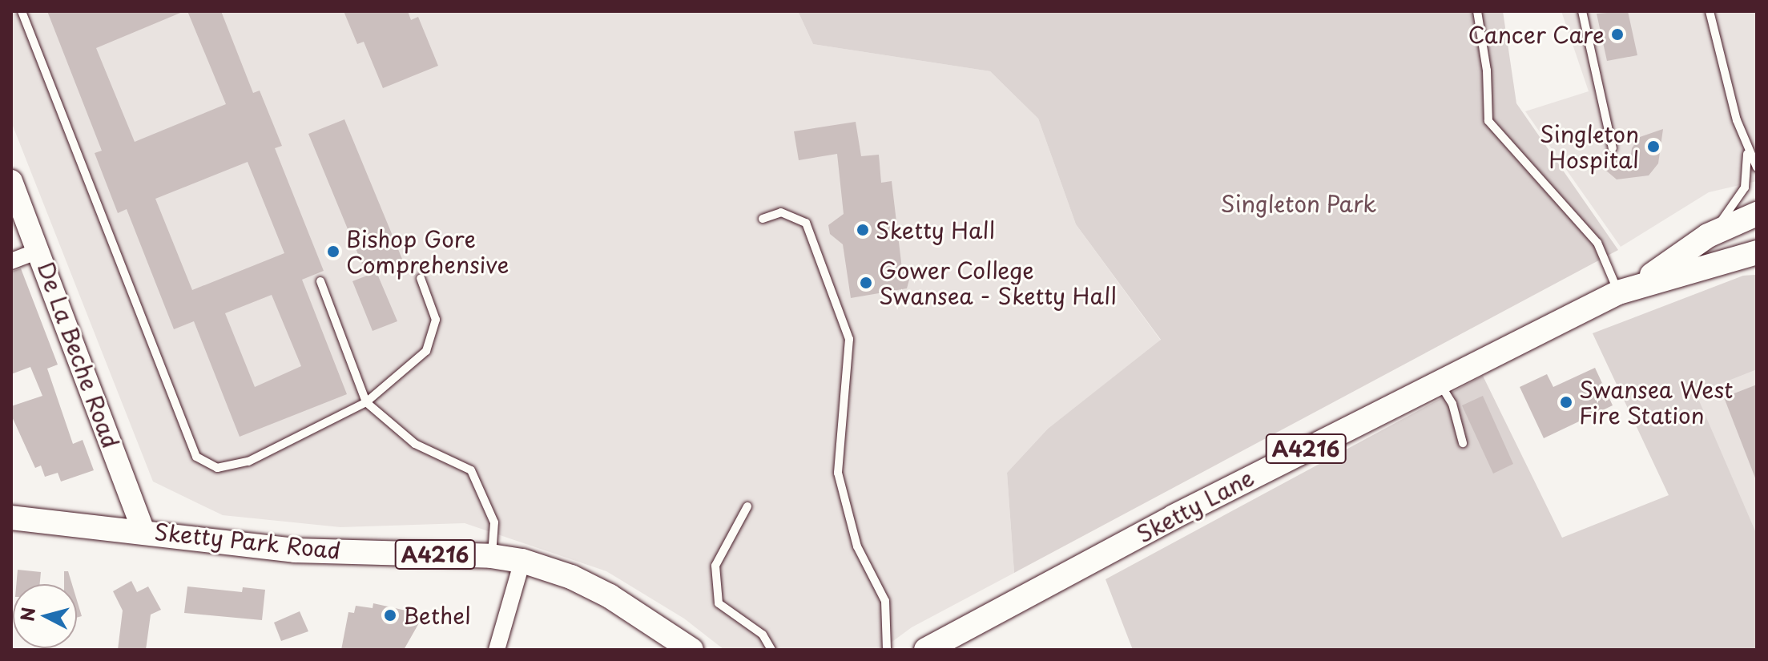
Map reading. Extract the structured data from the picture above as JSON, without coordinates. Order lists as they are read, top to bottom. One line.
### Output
{"streets":{"main road":["A4216","Sketty Lane","Sketty Park Road"],"street":["De La Beche Road"]},"crossings":[["De La Beche Road","Sketty Park Road"]],"parks":["Singleton Park"],"places":["Cancer Care","Singleton Hospital","Sketty Hall","Bishop Gore Comprehensive","Gower College Swansea - Sketty Hall","Swansea West Fire Station","Bethel"],"north":"left"}
